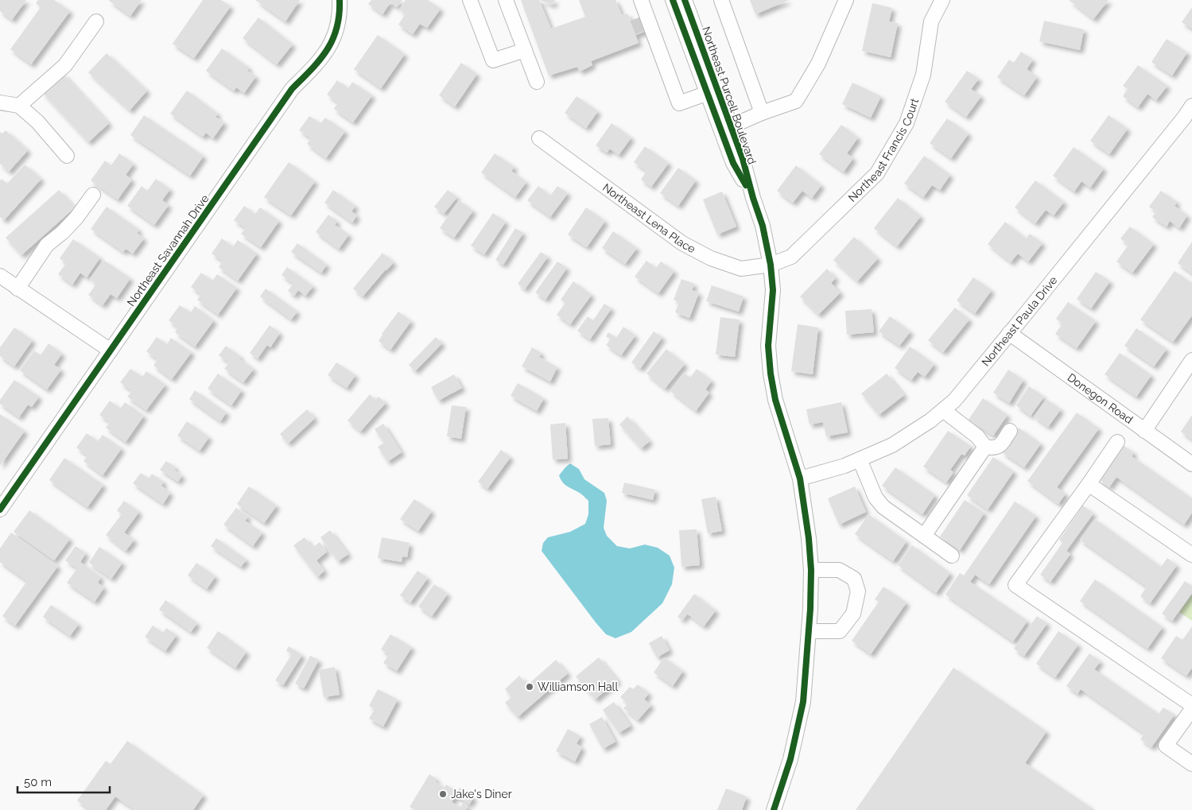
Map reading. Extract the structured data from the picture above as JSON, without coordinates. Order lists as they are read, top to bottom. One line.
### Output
{"streets":{"street":["Northeast Purcell Boulevard","Northeast Francis Court","Northeast Lena Place","Northeast Savannah Drive","Northeast Paula Drive","Donegon Road"]},"crossings":[["Northeast Purcell Boulevard","Northeast Francis Court"],["Northeast Purcell Boulevard","Northeast Lena Place"],["Northeast Purcell Boulevard","Northeast Paula Drive"],["Northeast Francis Court","Northeast Lena Place"],["Northeast Paula Drive","Donegon Road"]],"places":["Williamson Hall","Jake's Diner"],"scale_bar":"50 m"}
